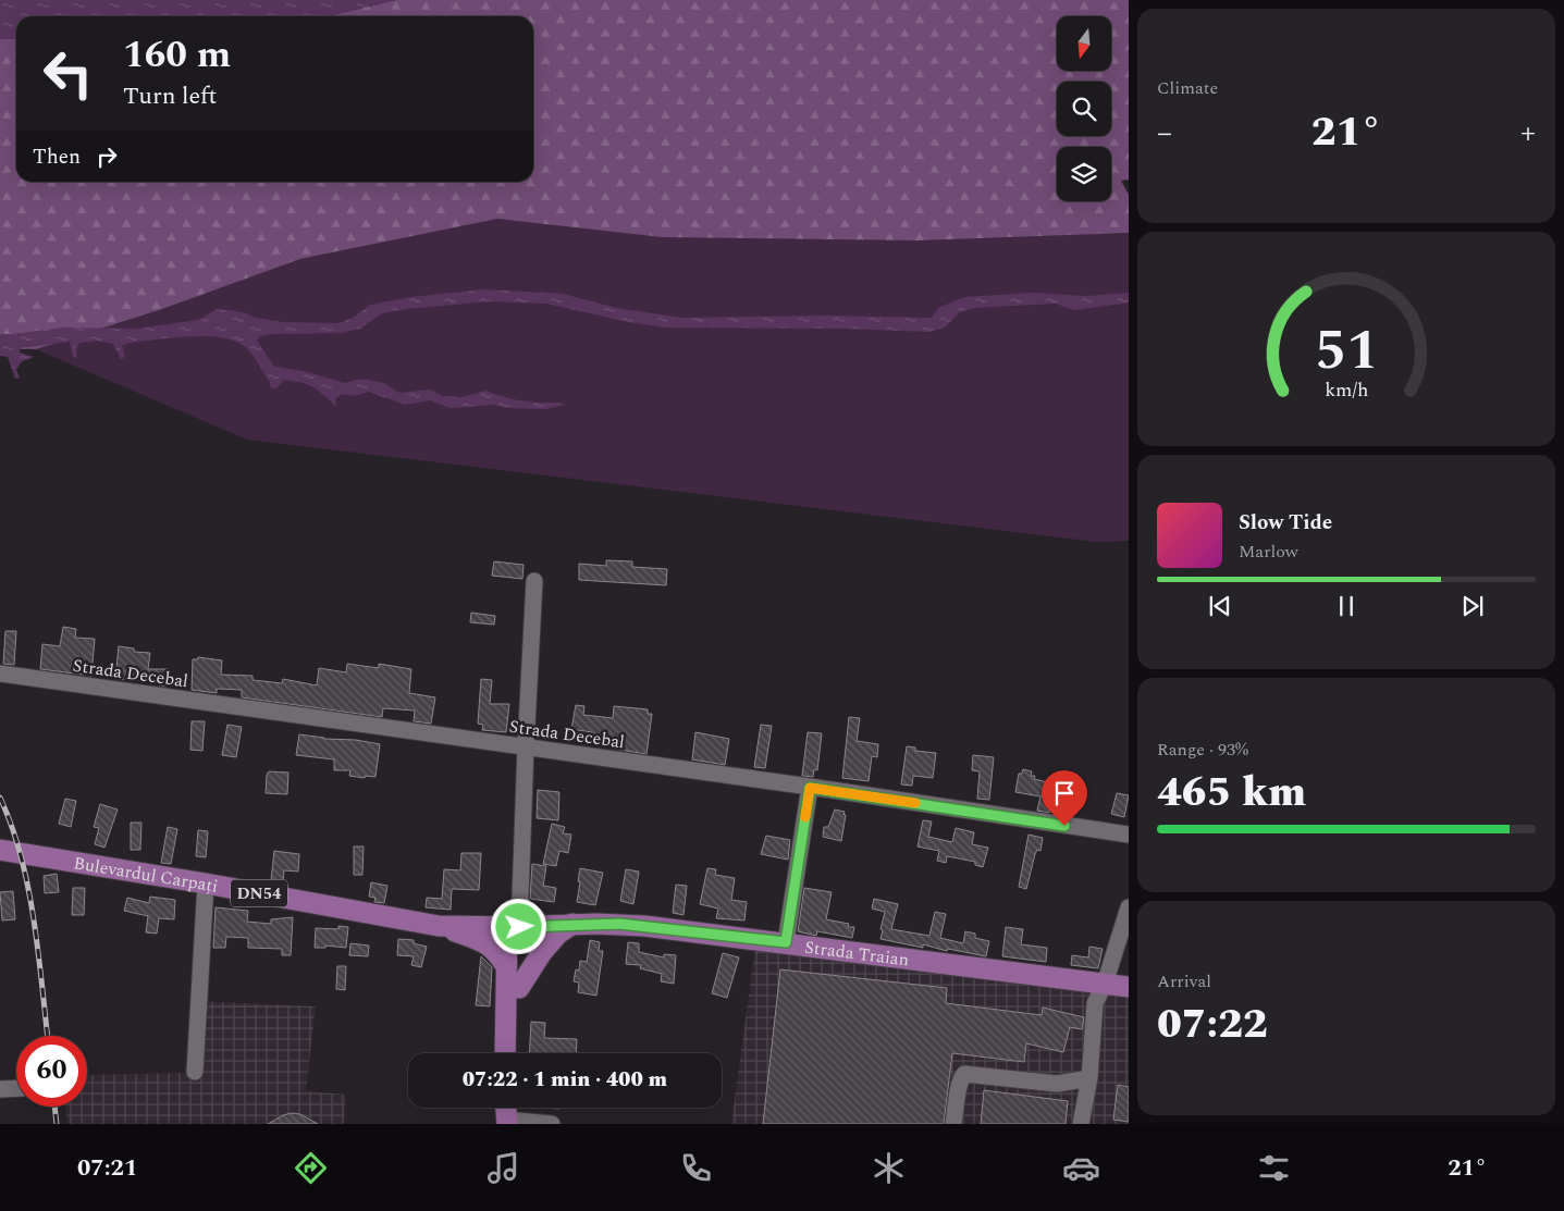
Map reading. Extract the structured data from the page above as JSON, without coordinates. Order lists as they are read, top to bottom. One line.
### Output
{"streets":{"main road":["Bulevardul Carpați","DN54","Strada Traian"],"street":["Strada Decebal"]},"crossings":[["Bulevardul Carpați","Strada Traian"]],"north":"bottom","page":{"tile":["Climate",["Range · 93%","465 km"],["Arrival","07:22"]],"turn":["160 m","Turn left"],"heat":["−","21°","+"],"then":"Then","song":["Slow Tide","Marlow"],"limit":"60","trip":"07:22 · 1 min · 400 m","tabs":["07:21","21°"],"gauge":["51","km/h"]}}
